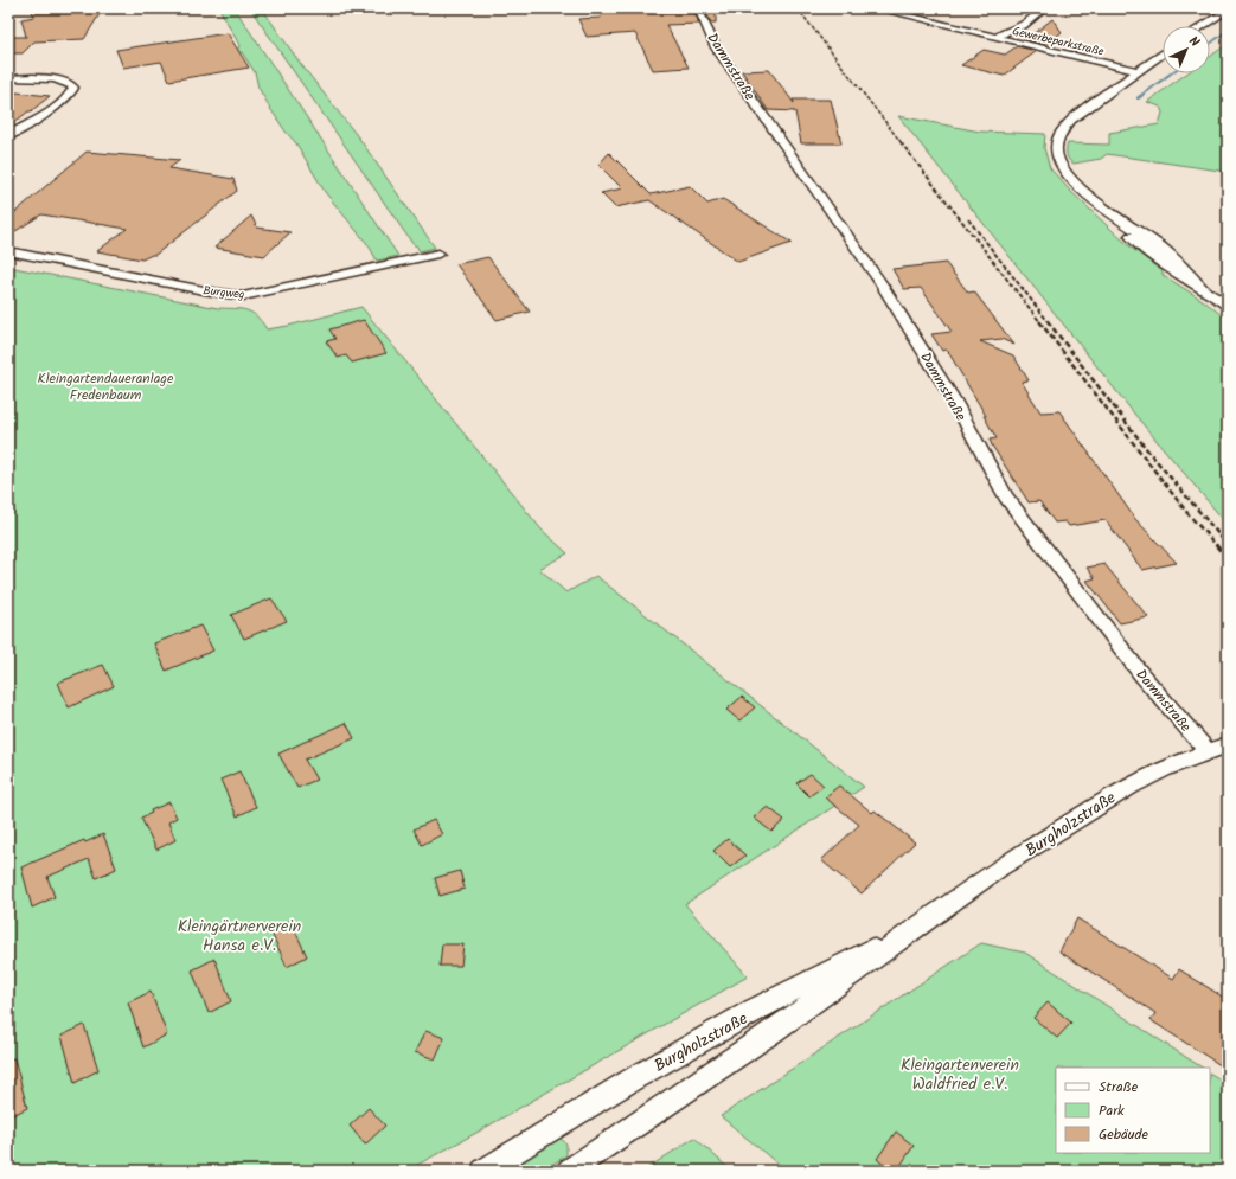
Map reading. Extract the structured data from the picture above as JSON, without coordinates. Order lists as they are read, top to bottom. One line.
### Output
{"streets":{"street":["Gewerbeparkstraße","Dammstraße","Burgweg","Burgholzstraße"]},"crossings":[["Dammstraße","Burgholzstraße"]],"parks":["Kleingartendaueranlage Fredenbaum","Kleingärtnerverein Hansa e.V.","Kleingartenverein Waldfried e.V."],"legend":["Straße","Park","Gebäude"],"north":"top right"}
